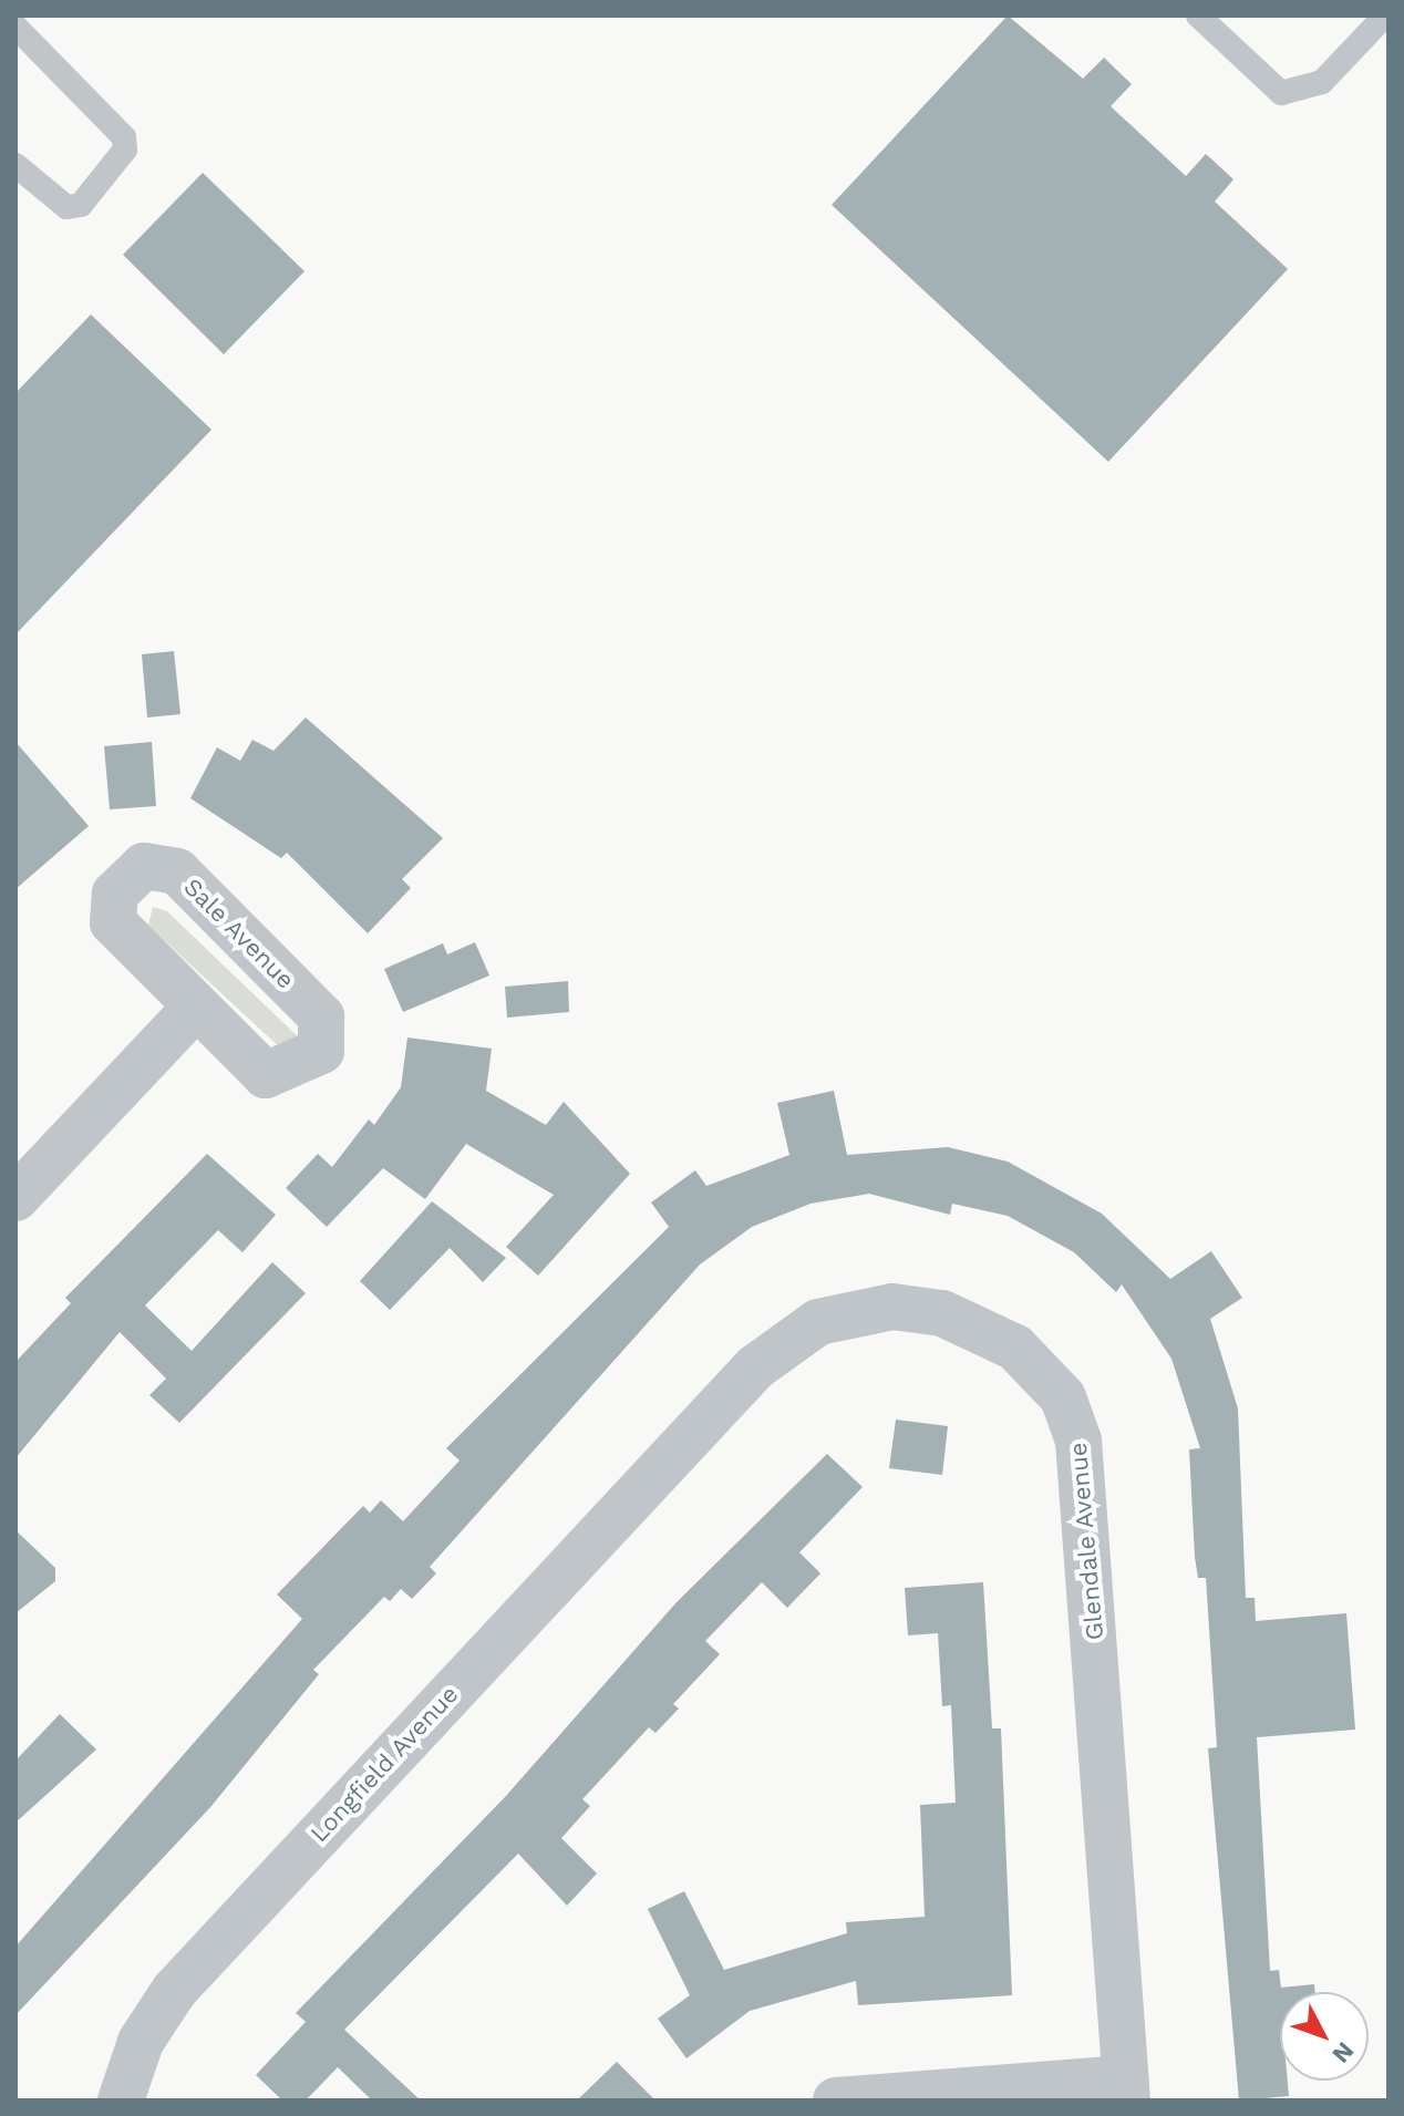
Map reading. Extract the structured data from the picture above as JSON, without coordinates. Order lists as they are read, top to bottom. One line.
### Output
{"streets":{"street":["Sale Avenue","Glendale Avenue","Longfield Avenue"]},"crossings":[["Glendale Avenue","Longfield Avenue"]],"north":"bottom right"}
